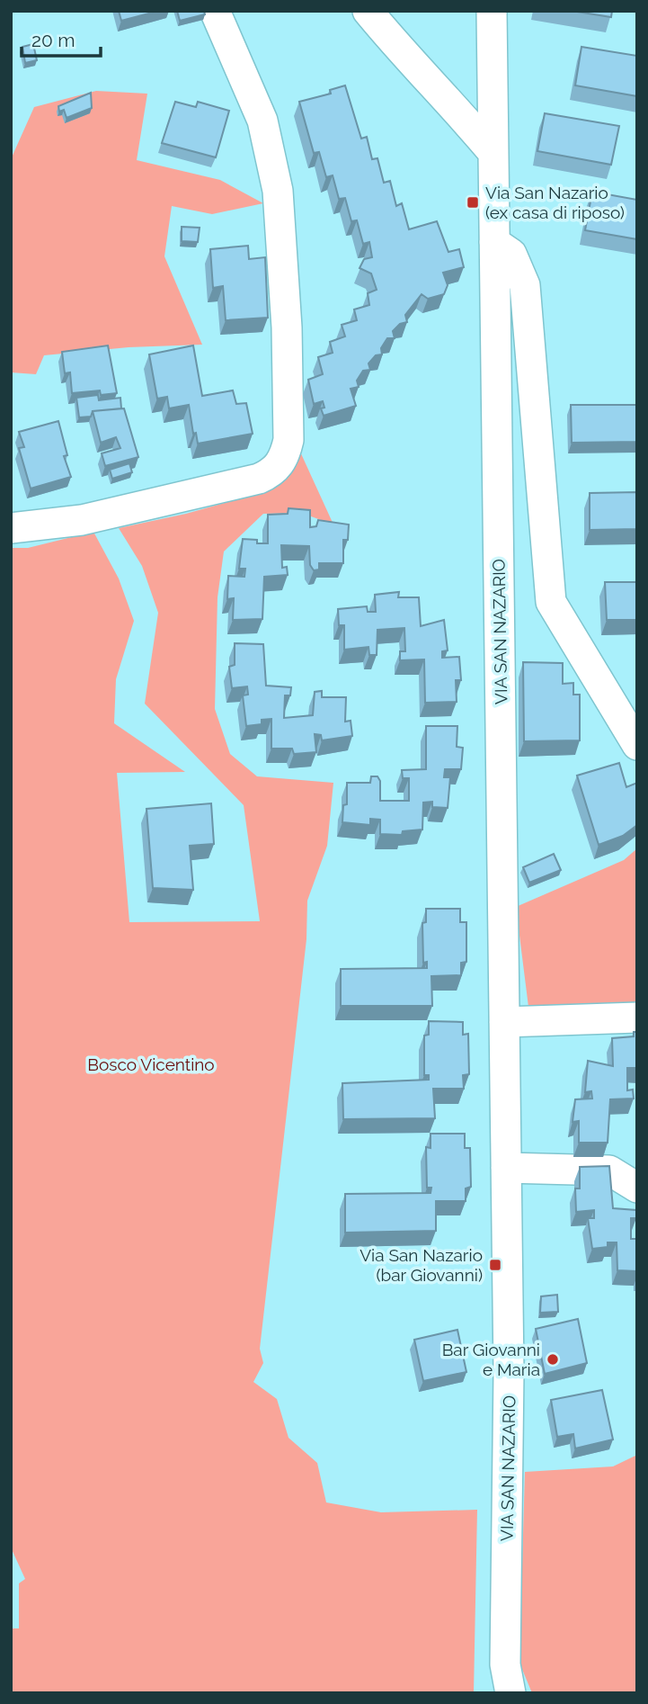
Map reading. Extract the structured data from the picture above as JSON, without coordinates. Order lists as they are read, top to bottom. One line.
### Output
{"streets":{"street":["VIA SAN NAZARIO"]},"parks":["Bosco Vicentino"],"places":{"transit":["Via San Nazario (ex casa di riposo)","Via San Nazario (bar Giovanni)"],"other":["Bar Giovanni e Maria"]},"scale_bar":"20 m"}
